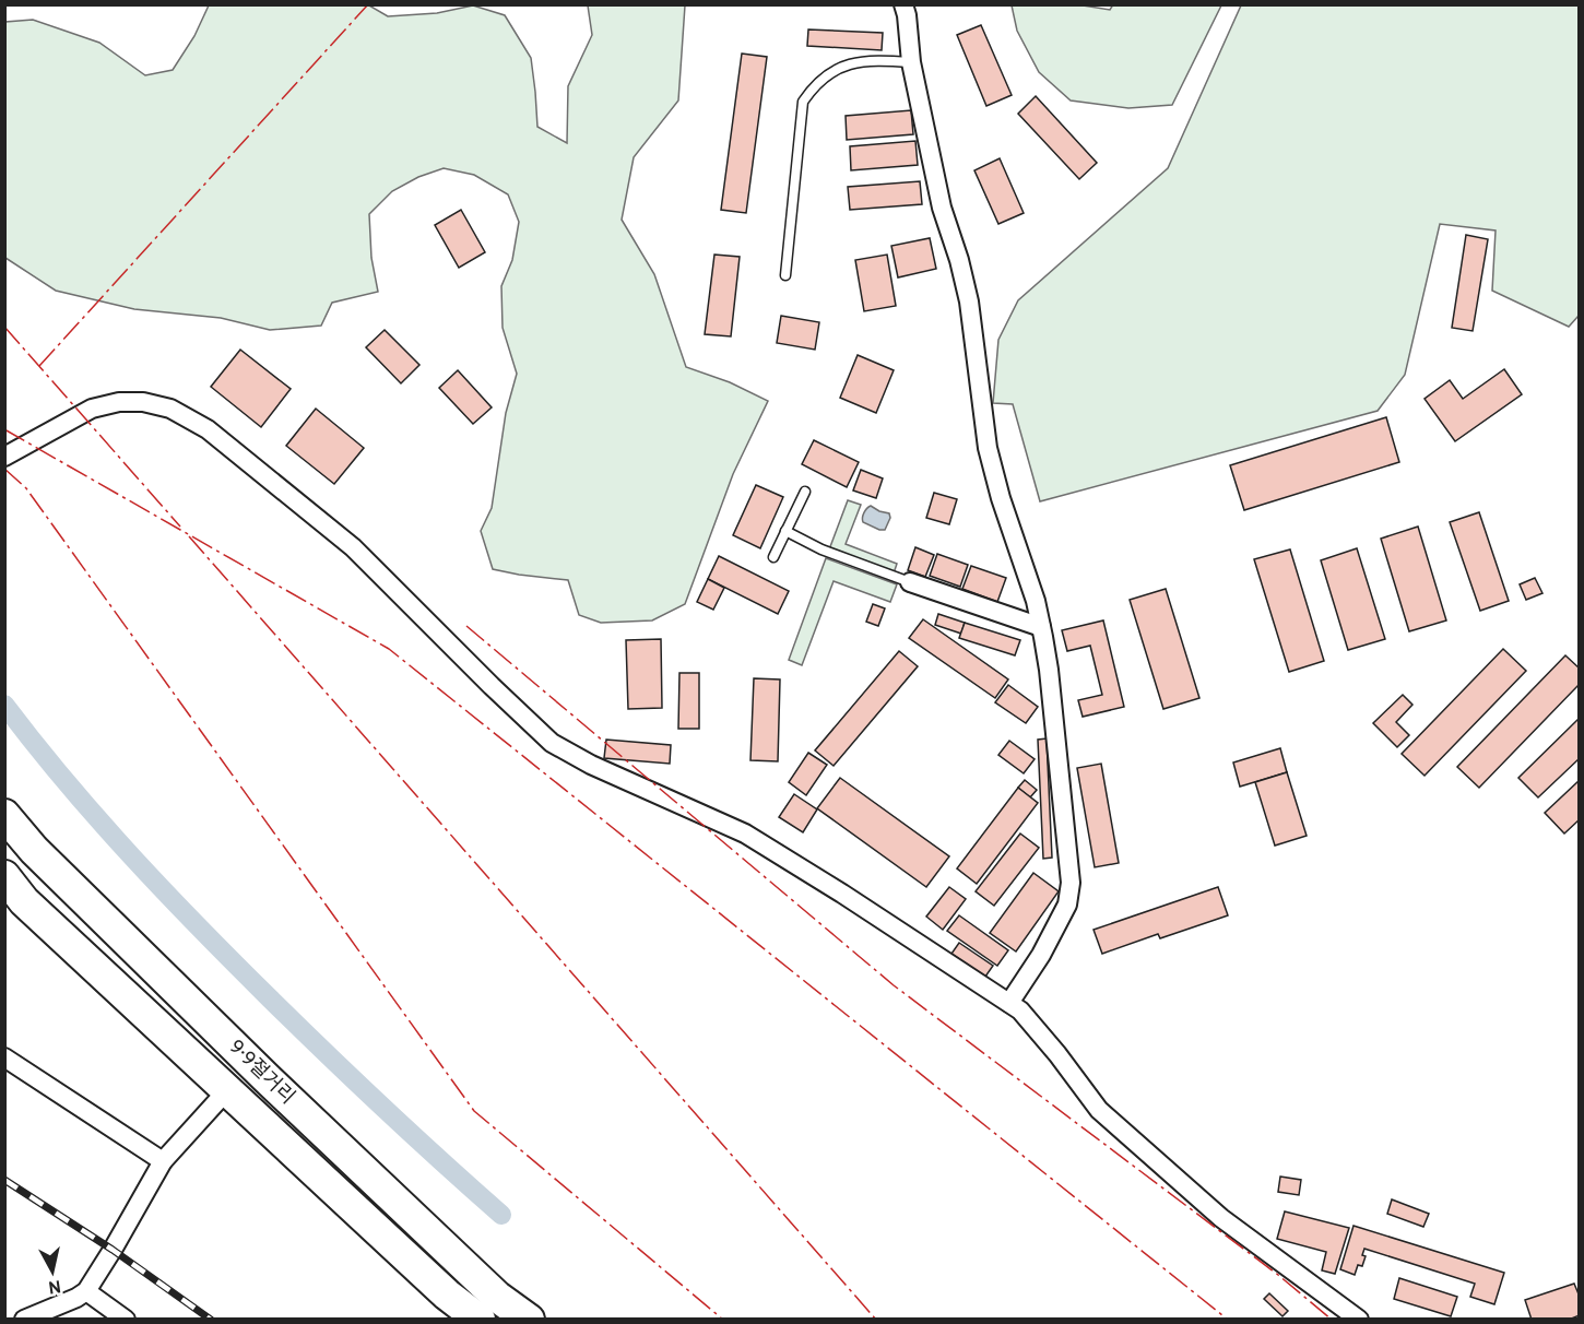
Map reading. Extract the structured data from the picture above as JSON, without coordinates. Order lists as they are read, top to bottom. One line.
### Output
{"streets":{"highway":["9·9절거리"]},"north":"bottom"}
